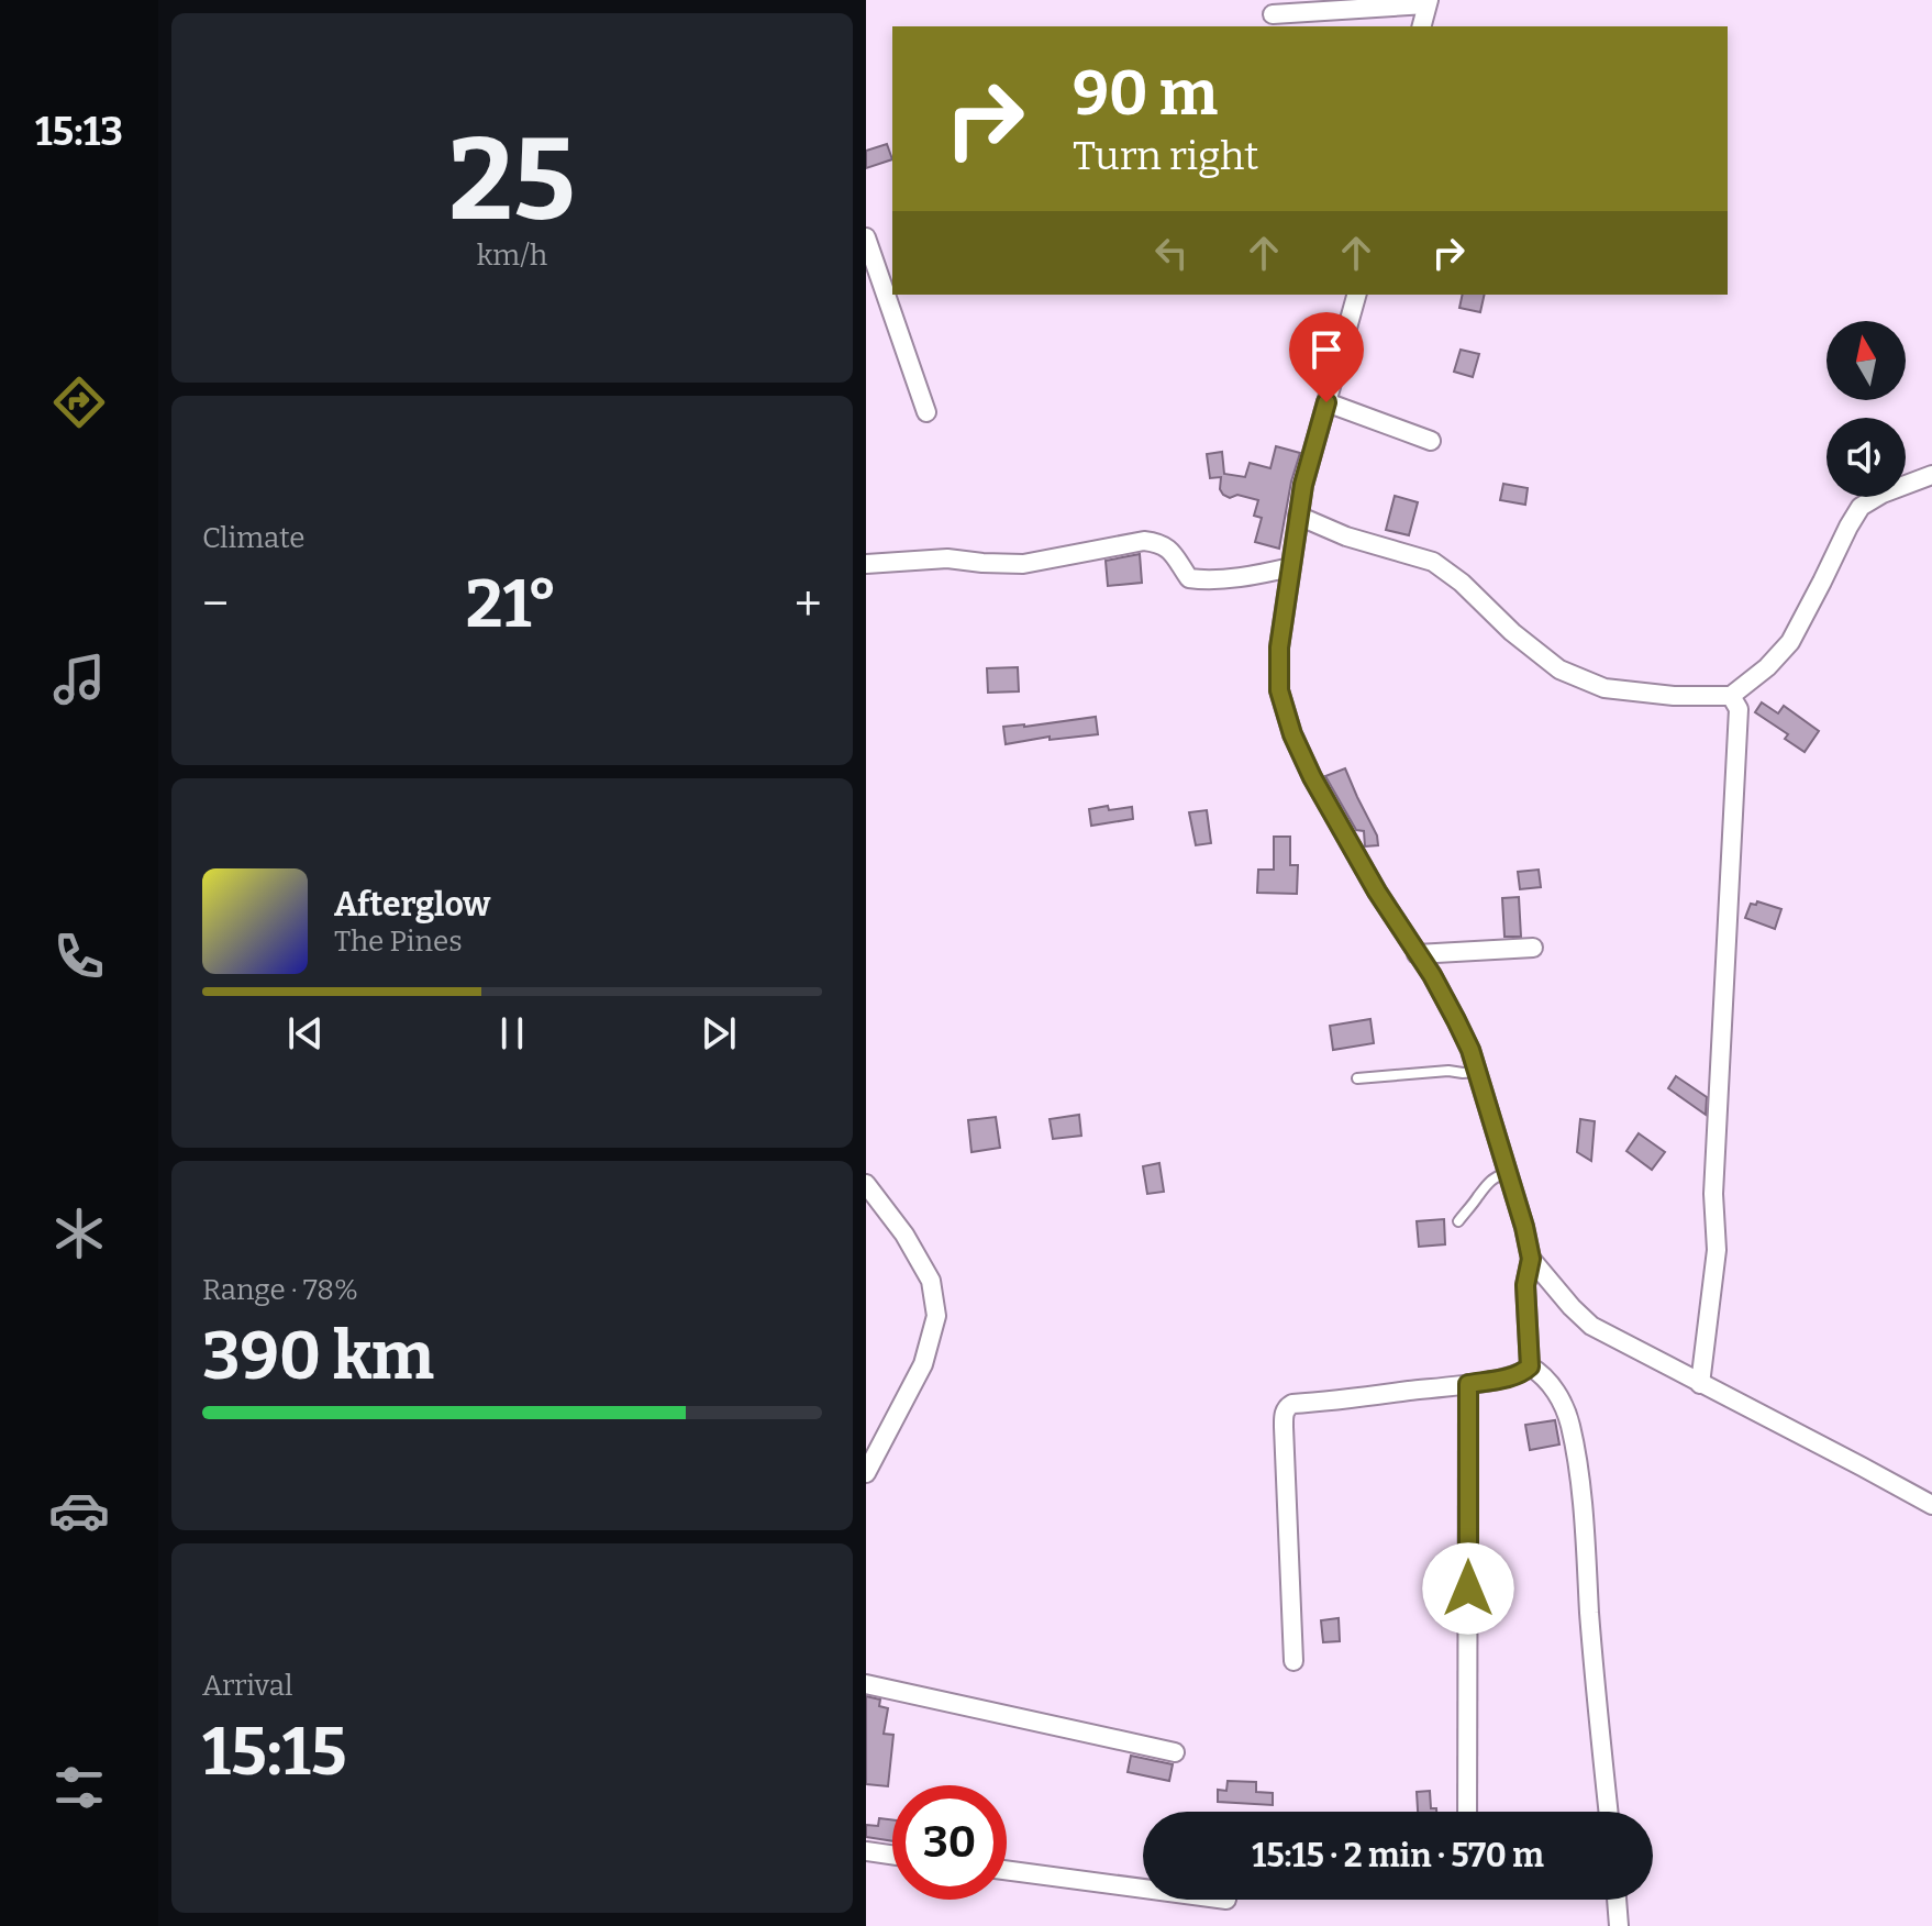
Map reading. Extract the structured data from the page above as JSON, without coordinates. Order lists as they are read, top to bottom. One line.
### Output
{"north":"top","page":{"tabs":"15:13","tile":[["25","km/h"],"Climate",["Range · 78%","390 km"],["Arrival","15:15"]],"turn":["90 m","Turn right"],"heat":["−","21°","+"],"song":["Afterglow","The Pines"],"limit":"30","trip":"15:15 · 2 min · 570 m"}}
